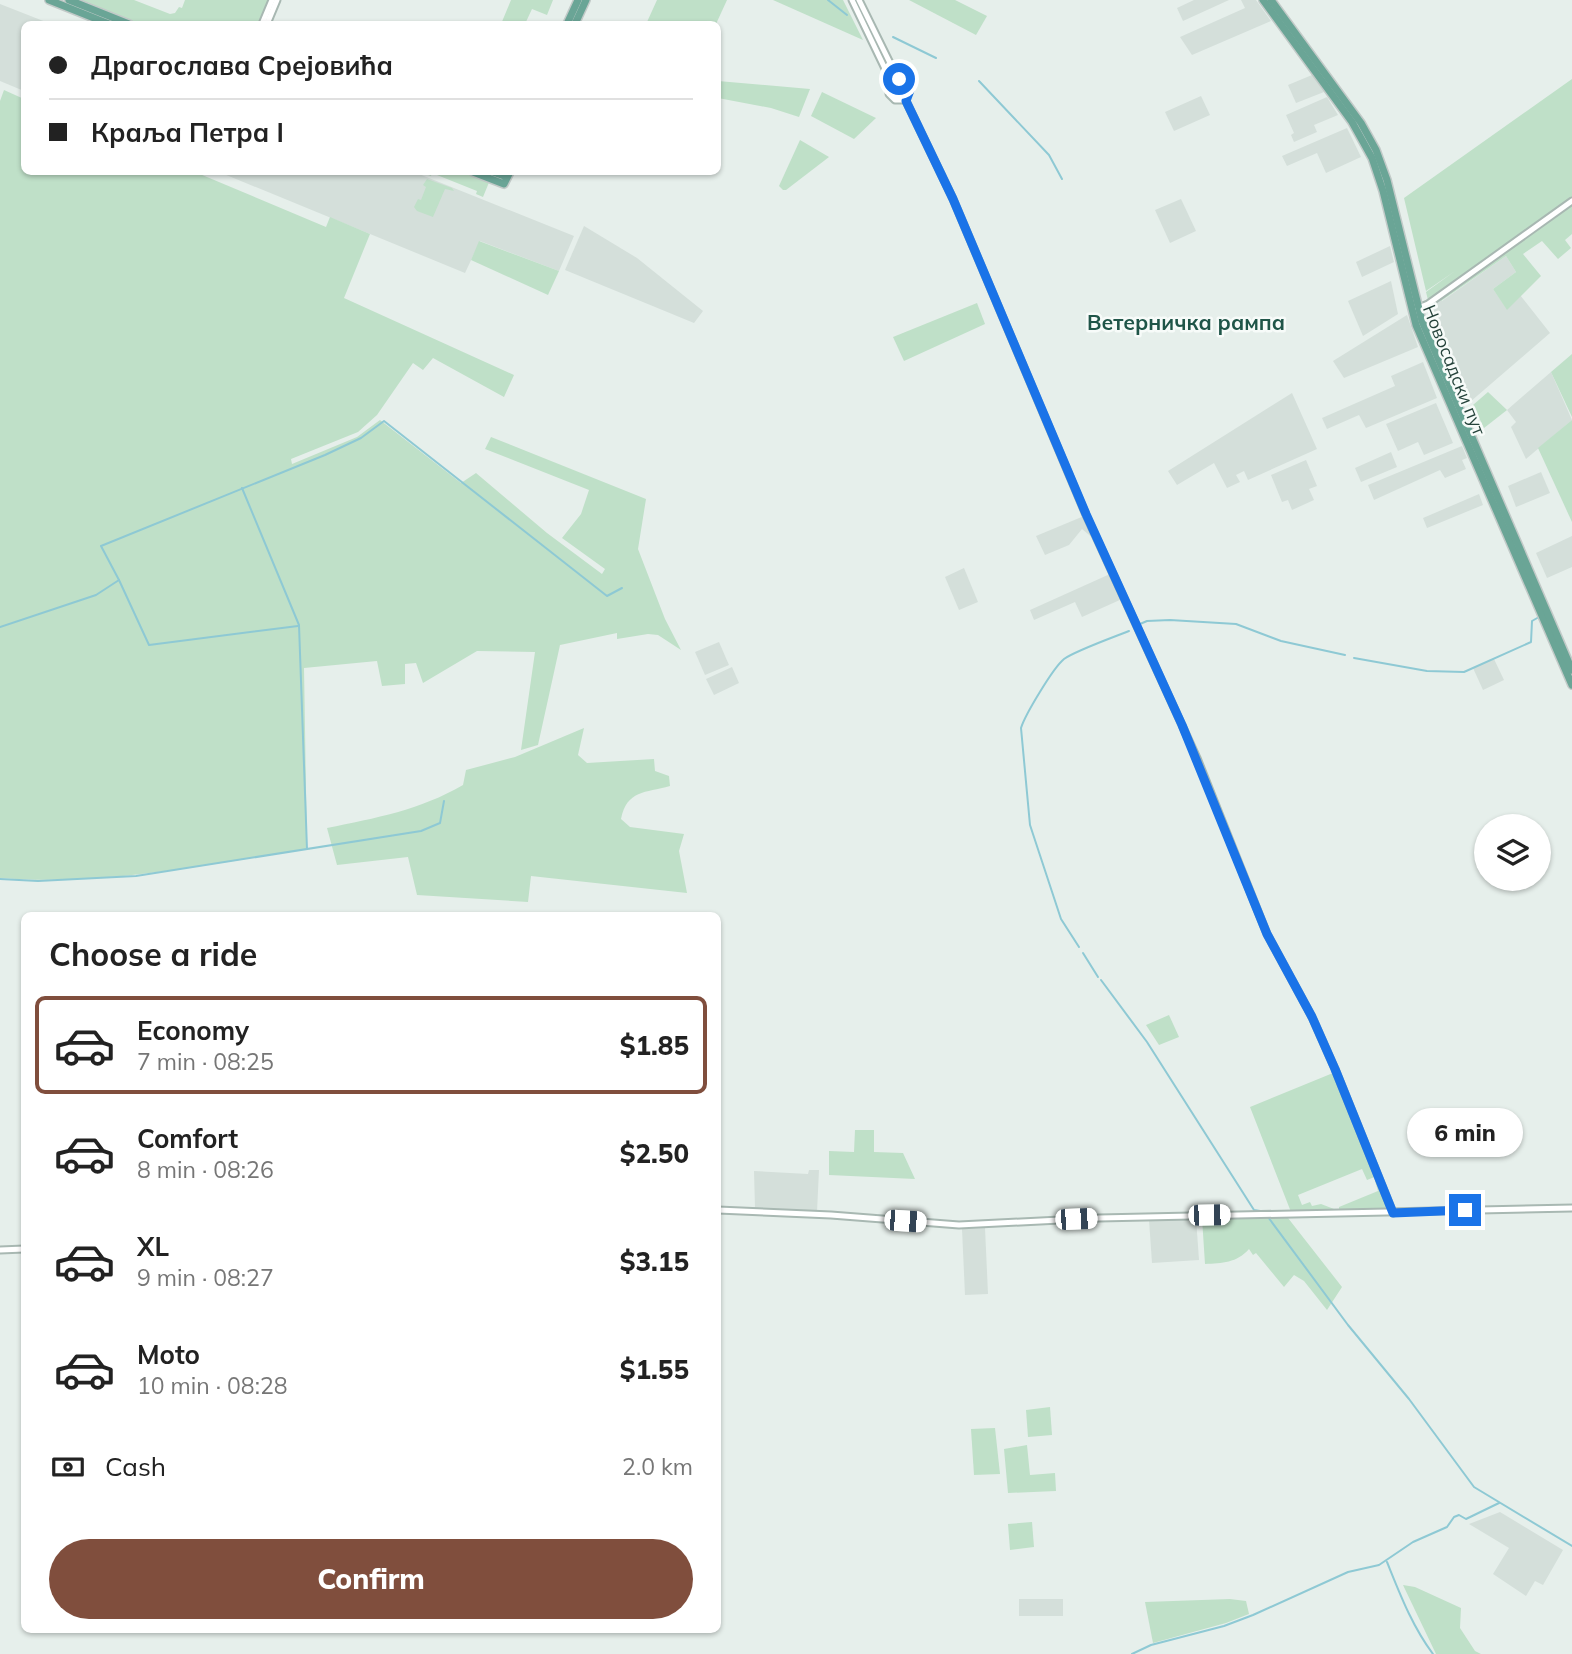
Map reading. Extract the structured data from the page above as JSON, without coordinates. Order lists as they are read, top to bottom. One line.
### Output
{"streets":{"main road":["Новосадски пут"]},"districts":["Ветерничка рампа"],"page":{"banner":["Драгослава Срејовића","Краља Петра I"],"heading":"Choose a ride","list":[{"name":"Economy","note":"7 min · 08:25","value":"$1.85"},{"name":"Comfort","note":"8 min · 08:26","value":"$2.50"},{"name":"XL","note":"9 min · 08:27","value":"$3.15"},{"name":"Moto","note":"10 min · 08:28","value":"$1.55"}],"bubble":"6 min","pay":["Cash","2.0 km"],"buttons":"Confirm"}}
